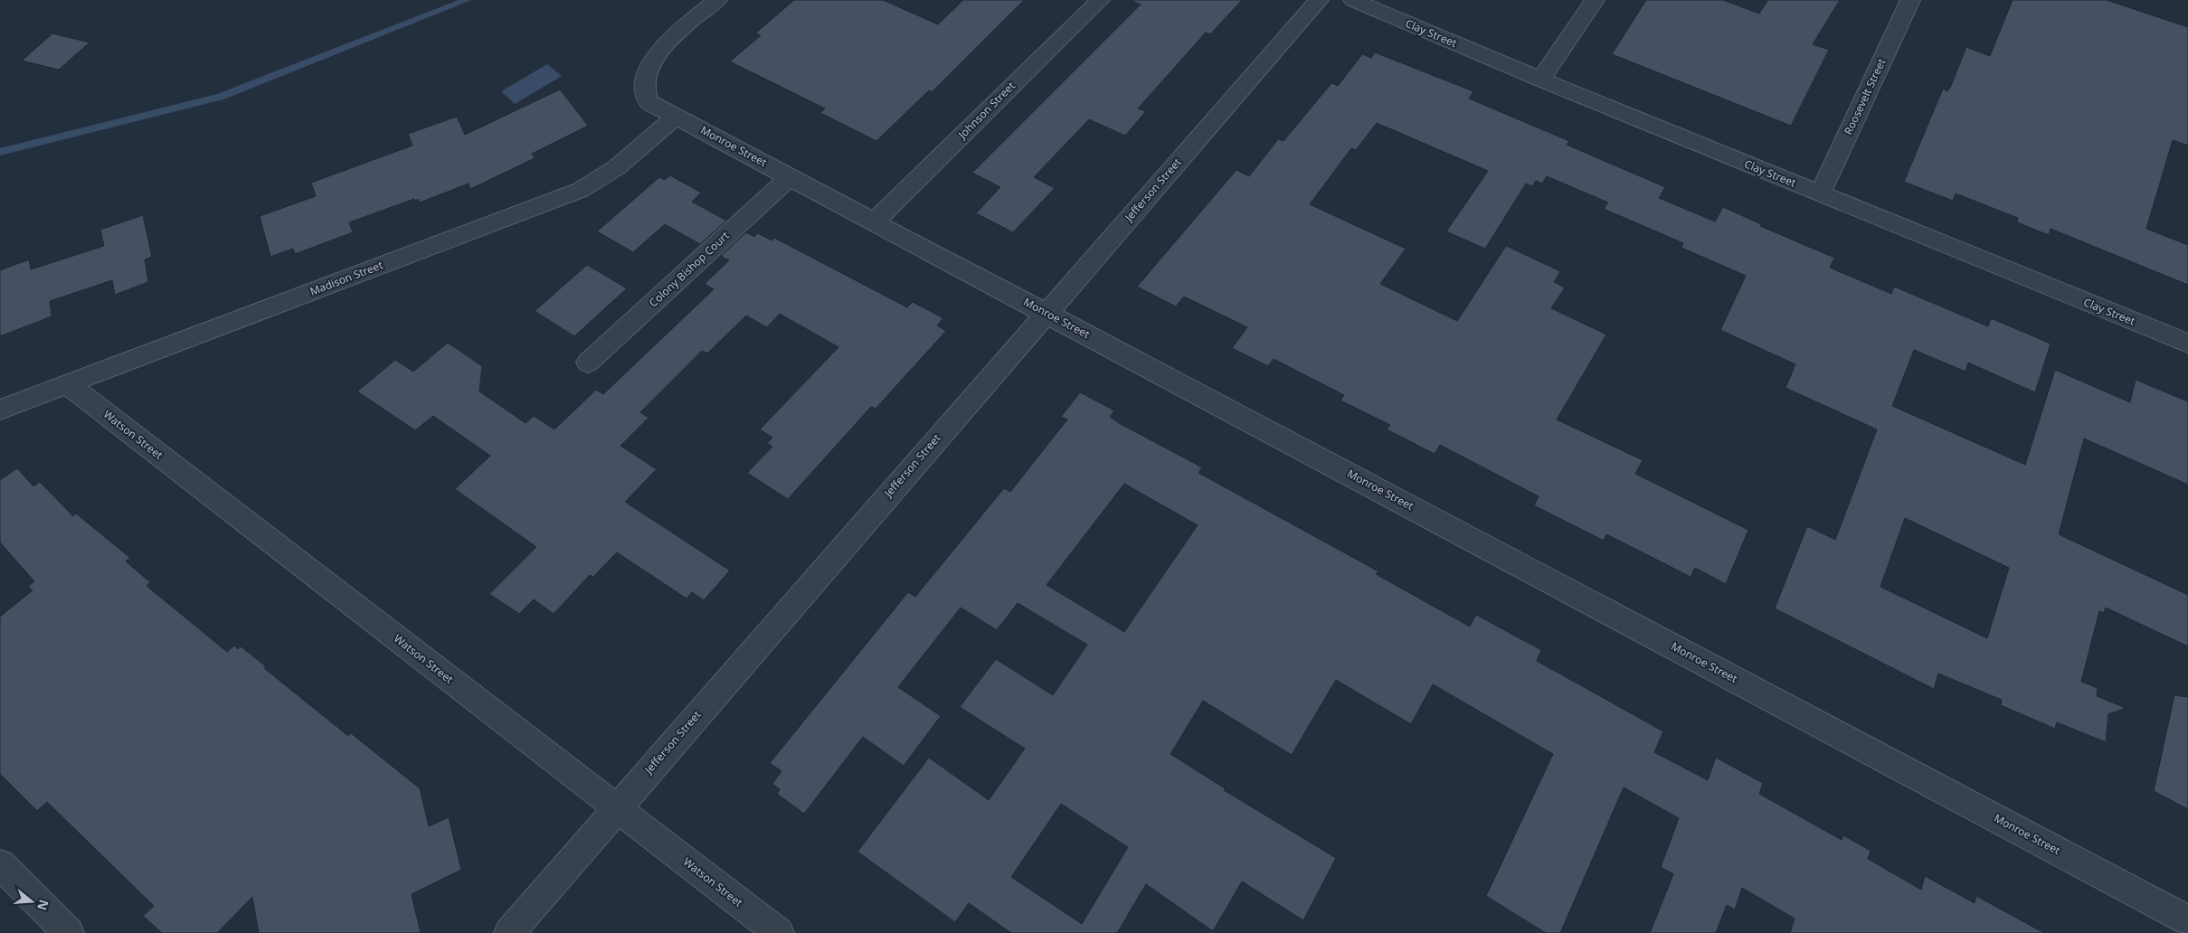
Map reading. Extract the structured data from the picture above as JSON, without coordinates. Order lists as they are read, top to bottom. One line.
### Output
{"streets":{"street":["Clay Street","Roosevelt Street","Johnson Street","Monroe Street","Jefferson Street","Colony Bishop Court","Madison Street","Watson Street"]},"crossings":[["Clay Street","Roosevelt Street"],["Johnson Street","Monroe Street"],["Monroe Street","Jefferson Street"],["Monroe Street","Colony Bishop Court"],["Monroe Street","Madison Street"],["Jefferson Street","Watson Street"],["Madison Street","Watson Street"]],"north":"right"}
